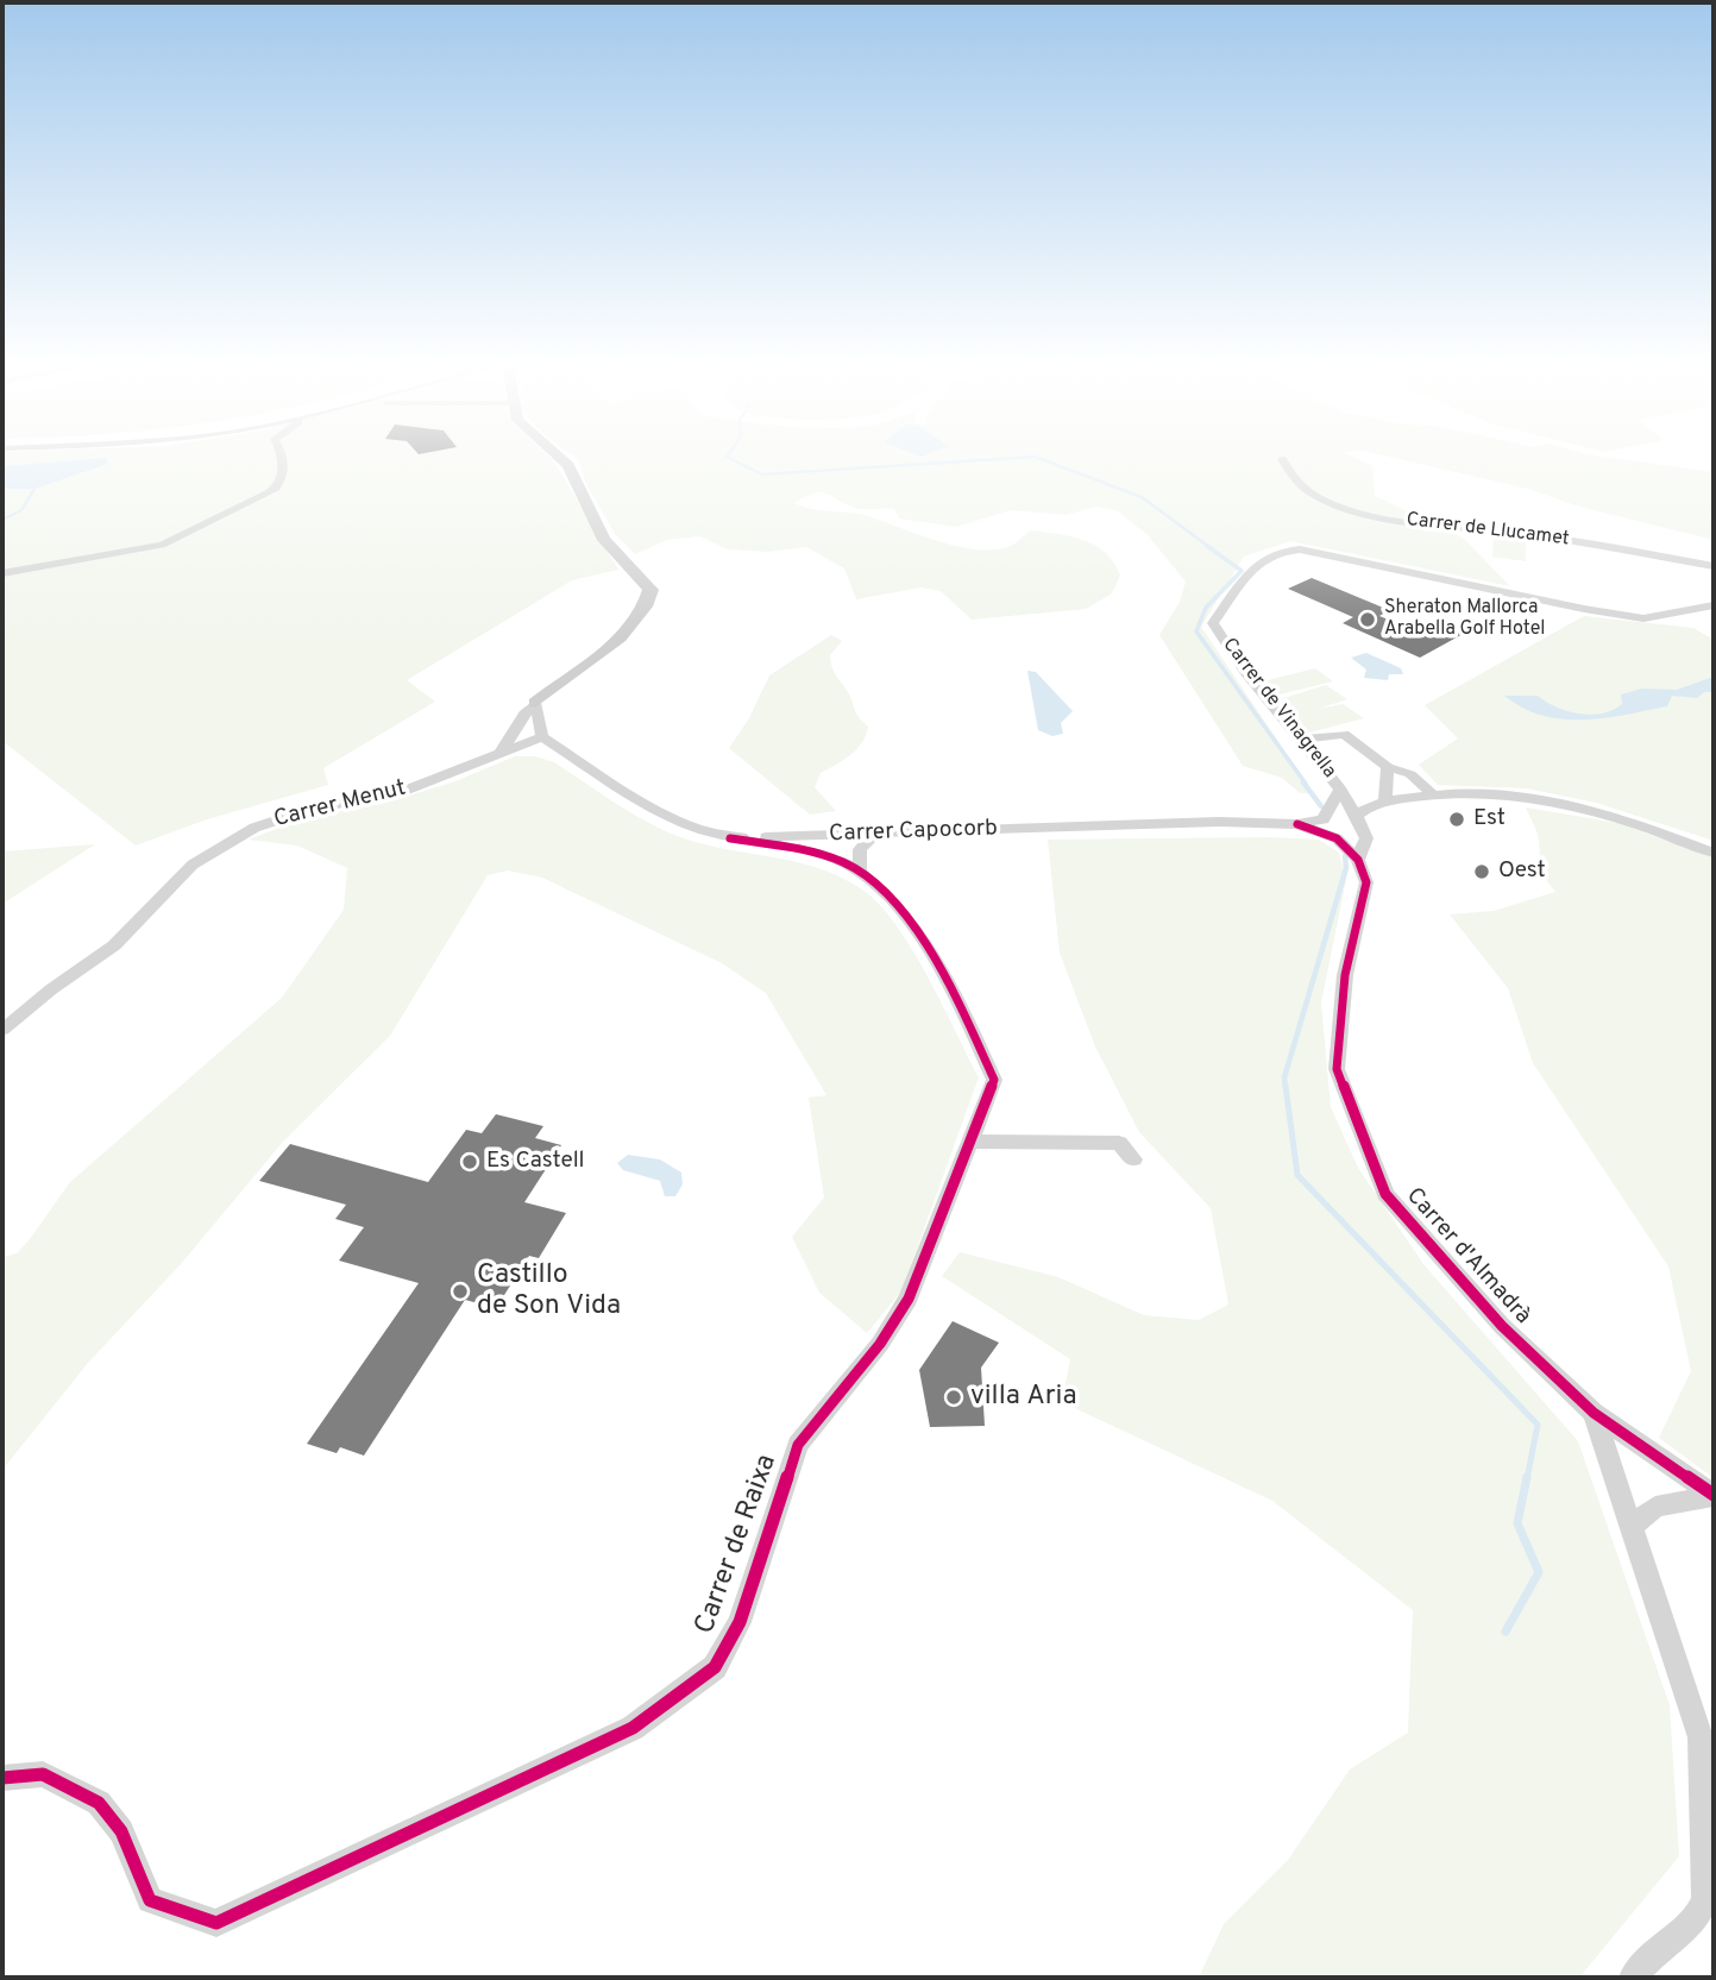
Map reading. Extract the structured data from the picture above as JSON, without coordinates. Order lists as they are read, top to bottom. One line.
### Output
{"streets":{"street":["Carrer de Llucamet","Carrer de Vinagrella","Carrer Menut","Carrer Capocorb","Carrer d'Almadrà","Carrer de Raixa"]},"crossings":[["Carrer de Vinagrella","Carrer d'Almadrà"],["Carrer Menut","Carrer Capocorb"],["Carrer Capocorb","Carrer de Raixa"]],"places":["Sheraton Mallorca Arabella Golf Hotel","Est","Oest","Es Castell","Castillo de Son Vida","villa Aria"]}
